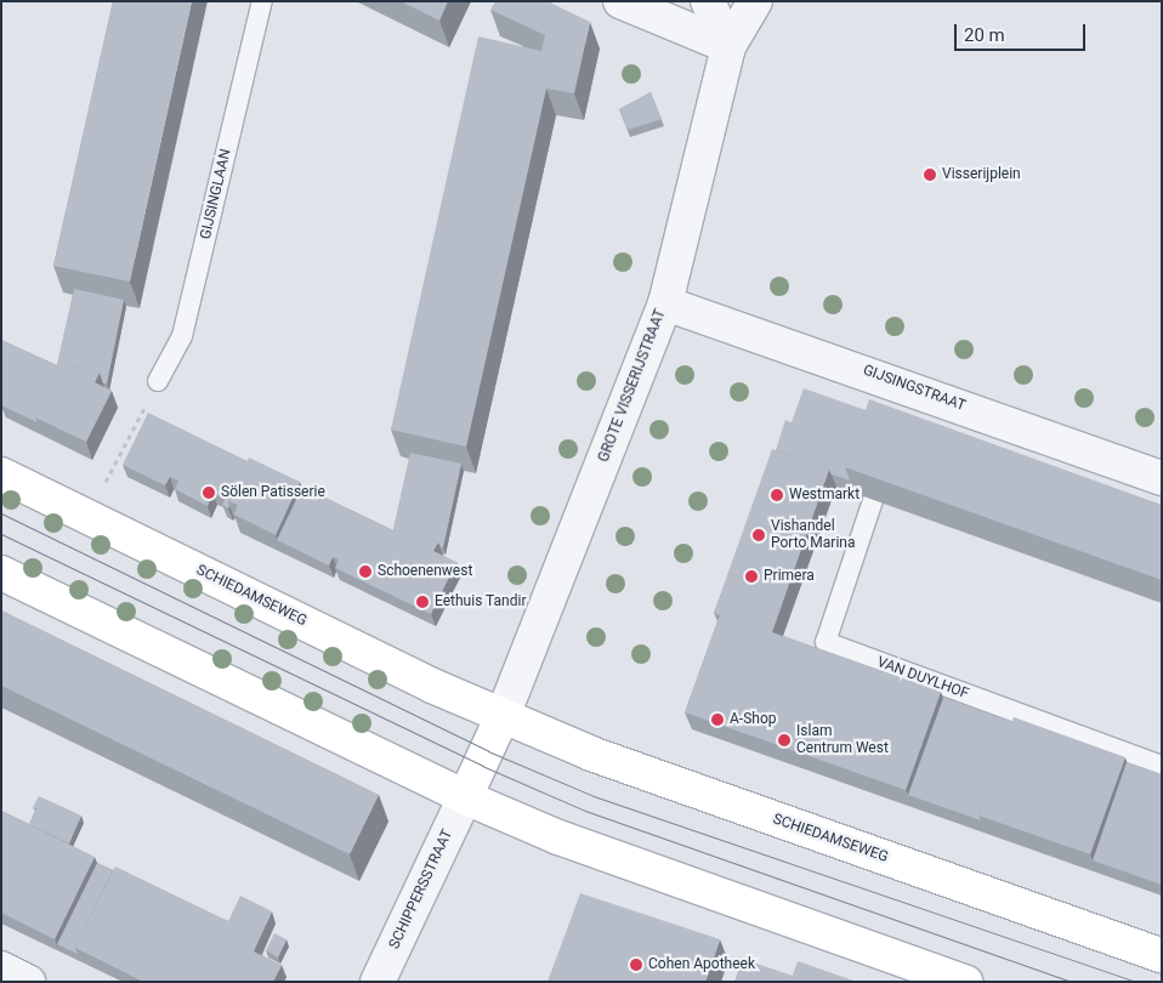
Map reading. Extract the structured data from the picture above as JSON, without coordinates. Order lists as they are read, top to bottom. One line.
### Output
{"streets":{"street":["GROTE VISSERIJSTRAAT","GIJSINGSTRAAT","SCHIEDAMSEWEG","SCHIPPERSSTRAAT"],"lane":["GIJSINGLAAN","VAN DUYLHOF"]},"crossings":[["GROTE VISSERIJSTRAAT","GIJSINGSTRAAT"],["GROTE VISSERIJSTRAAT","SCHIEDAMSEWEG"]],"places":["Visserijplein","Sölen Patisserie","Westmarkt","Vishandel Porto Marina","Schoenenwest","Primera","Eethuis Tandir","A-Shop","Islam Centrum West","Cohen Apotheek"],"scale_bar":"20 m"}
